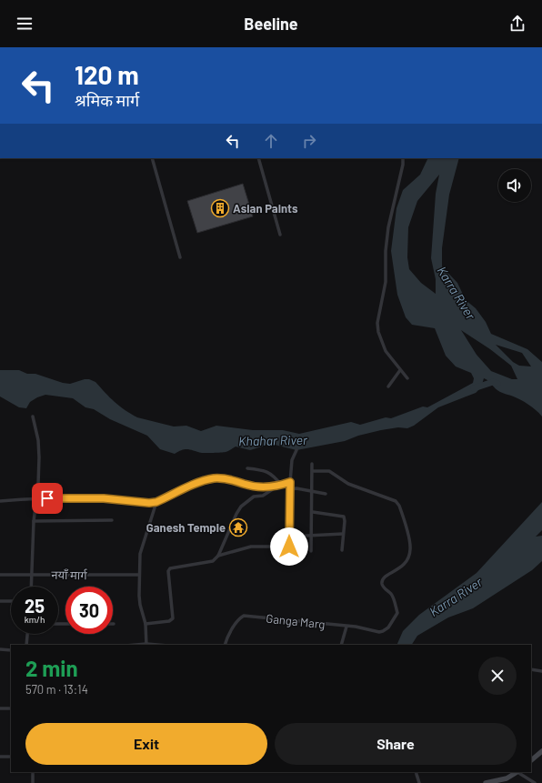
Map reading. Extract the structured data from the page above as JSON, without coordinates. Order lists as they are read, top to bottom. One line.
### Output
{"streets":{"street":["नयाँ मार्ग","Ganga Marg"]},"water":["Karra River","Khahar River"],"places":{"building":["Asian Paints"],"temple":["Ganesh Temple"]},"page":{"header":"Beeline","turn":["120 m","श्रमिक मार्ग"],"speed":"25 km/h","limit":"30","heading":["2 min","570 m · 13:14"],"buttons":["Exit","Share"]}}
